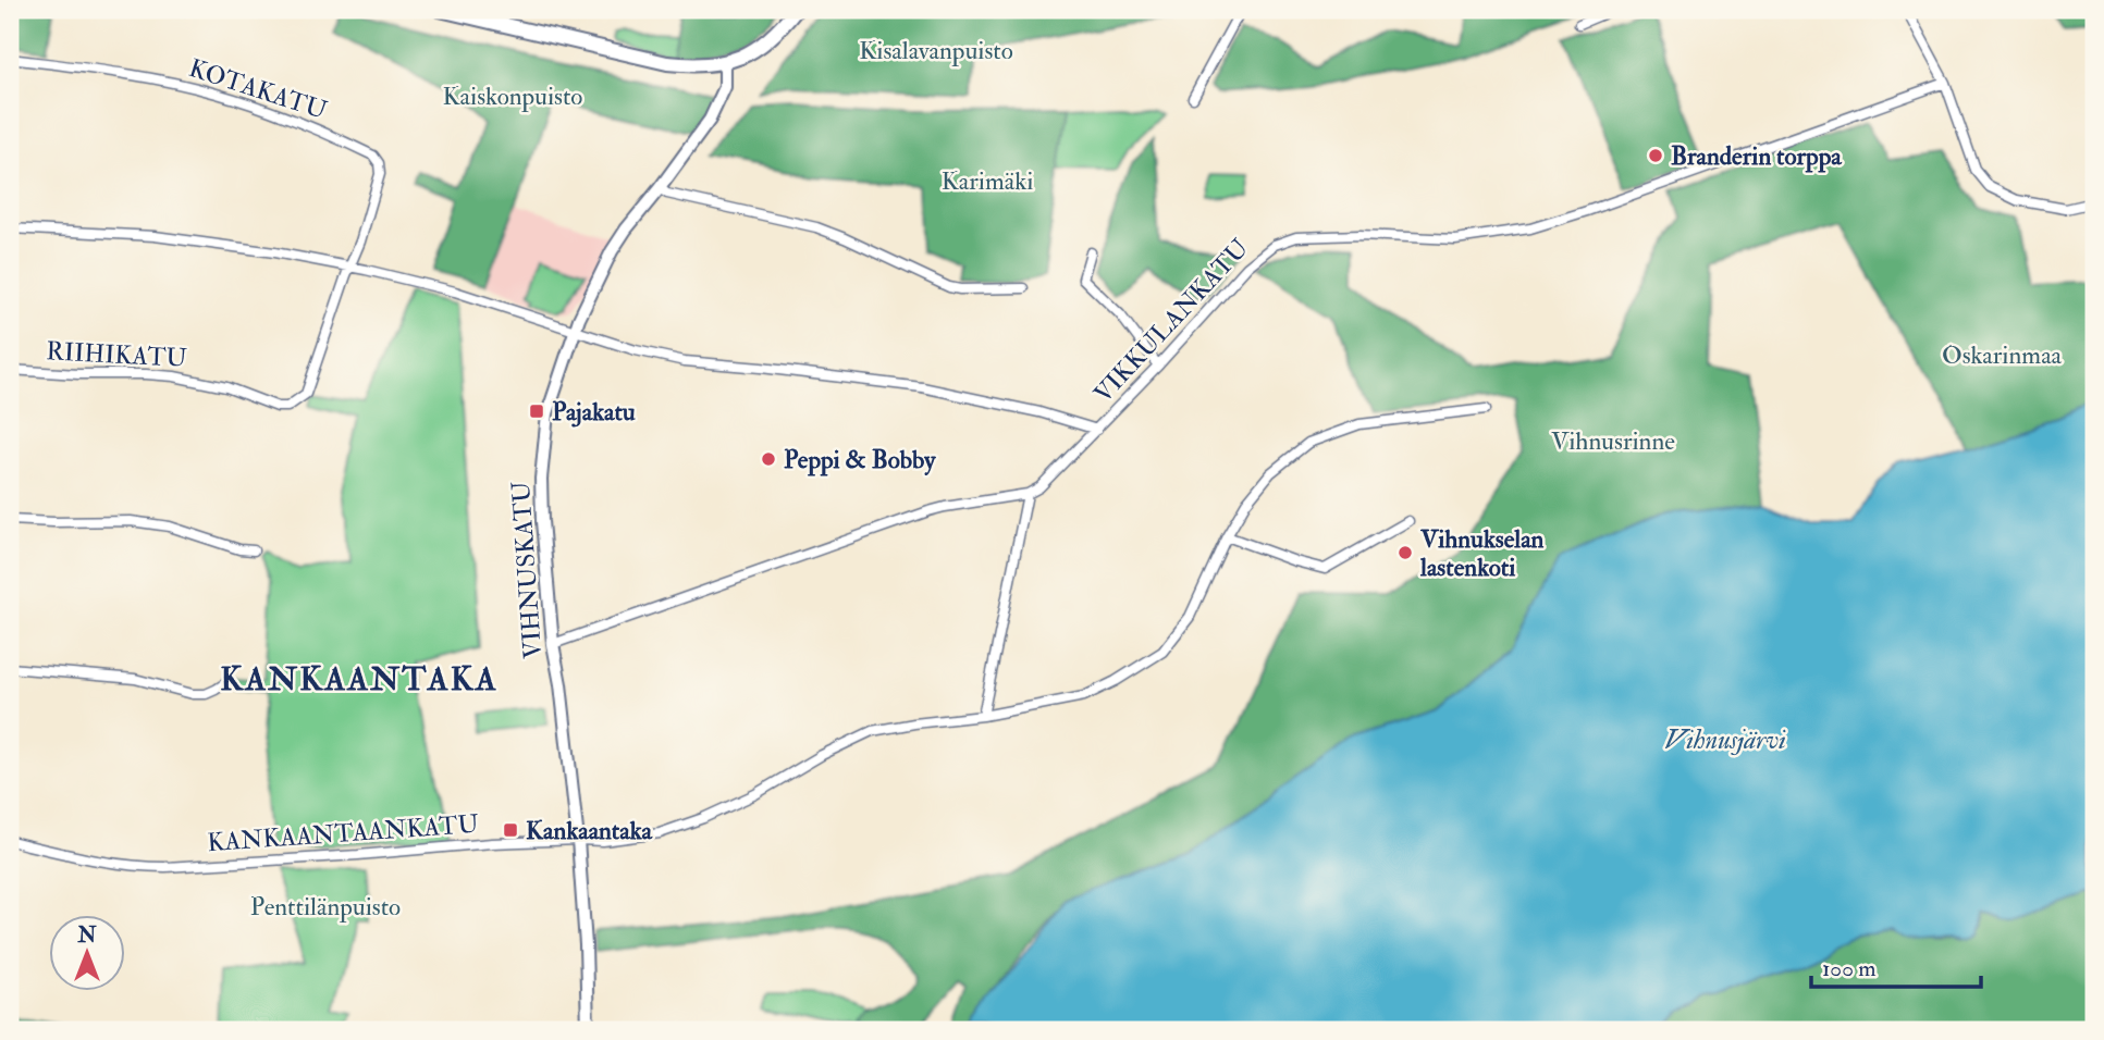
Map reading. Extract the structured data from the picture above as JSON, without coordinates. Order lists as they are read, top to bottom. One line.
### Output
{"streets":{"street":["KOTAKATU","VIKKULANKATU","RIIHIKATU","VIHNUSKATU","KANKAANTAANKATU"]},"crossings":[["KOTAKATU","RIIHIKATU"],["VIHNUSKATU","KANKAANTAANKATU"]],"districts":["KANKAANTAKA"],"water":["Vihnusjärvi"],"parks":["Kisalavanpuisto","Kaiskonpuisto","Karimäki","Oskarinmaa","Vihnusrinne","Penttilänpuisto"],"places":{"other":["Branderin torppa","Peppi & Bobby","Vihnukselan lastenkoti"],"transit":["Pajakatu","Kankaantaka"]},"scale_bar":"100 m","north":"top"}
